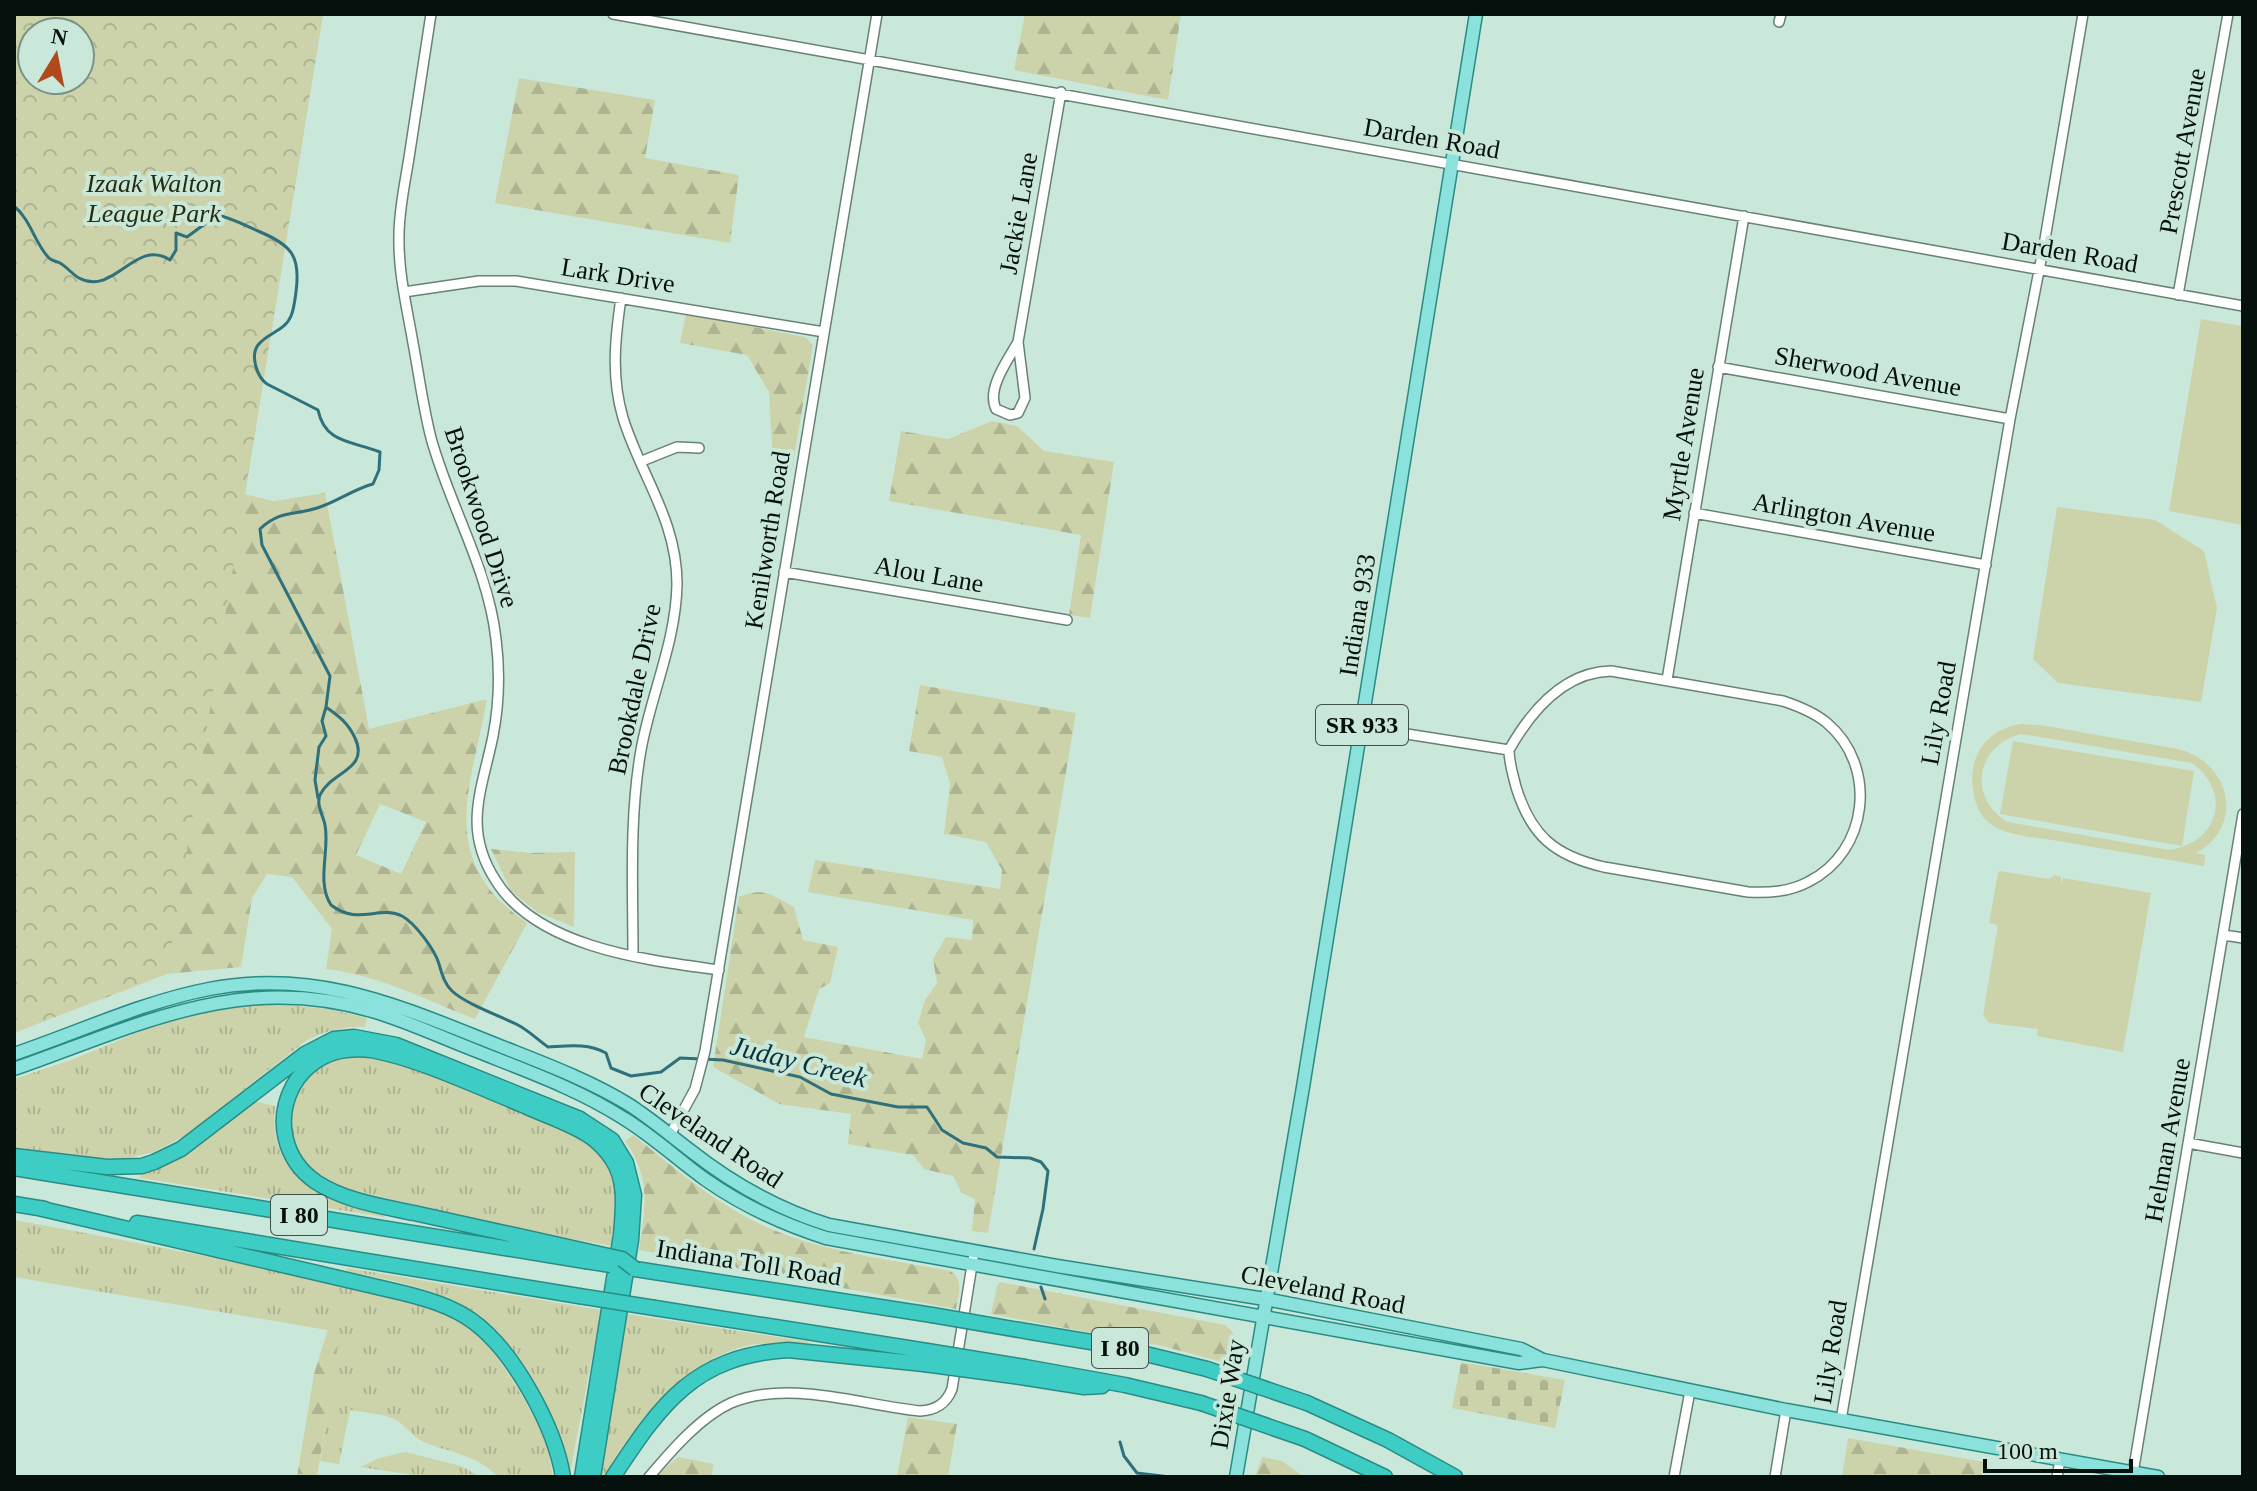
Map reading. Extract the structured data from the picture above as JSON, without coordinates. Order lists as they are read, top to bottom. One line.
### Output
{"streets":{"highway":["I 80","Indiana Toll Road"],"main road":["Indiana 933","SR 933","Cleveland Road","Dixie Way"],"street":["Darden Road","Prescott Avenue","Jackie Lane","Lark Drive","Sherwood Avenue","Myrtle Avenue","Brookwood Drive","Arlington Avenue","Kenilworth Road","Alou Lane","Brookdale Drive","Lily Road","Helman Avenue"]},"crossings":[["Darden Road","Prescott Avenue"],["Darden Road","Jackie Lane"],["Darden Road","Myrtle Avenue"],["Darden Road","Kenilworth Road"],["Darden Road","Indiana 933"],["Darden Road","Lily Road"],["Lark Drive","Brookwood Drive"],["Lark Drive","Kenilworth Road"],["Lark Drive","Brookdale Drive"],["Sherwood Avenue","Myrtle Avenue"],["Sherwood Avenue","Lily Road"],["Myrtle Avenue","Arlington Avenue"],["Brookwood Drive","Kenilworth Road"],["Brookwood Drive","Brookdale Drive"],["Arlington Avenue","Lily Road"],["Kenilworth Road","Alou Lane"],["Kenilworth Road","Cleveland Road"],["Indiana 933","Cleveland Road"],["Indiana 933","Dixie Way"],["Lily Road","Cleveland Road"],["Cleveland Road","Helman Avenue"],["Cleveland Road","Dixie Way"],["I 80","Indiana Toll Road"]],"water":["Juday Creek"],"parks":["Izaak Walton League Park"],"scale_bar":"100 m","north":"top"}
